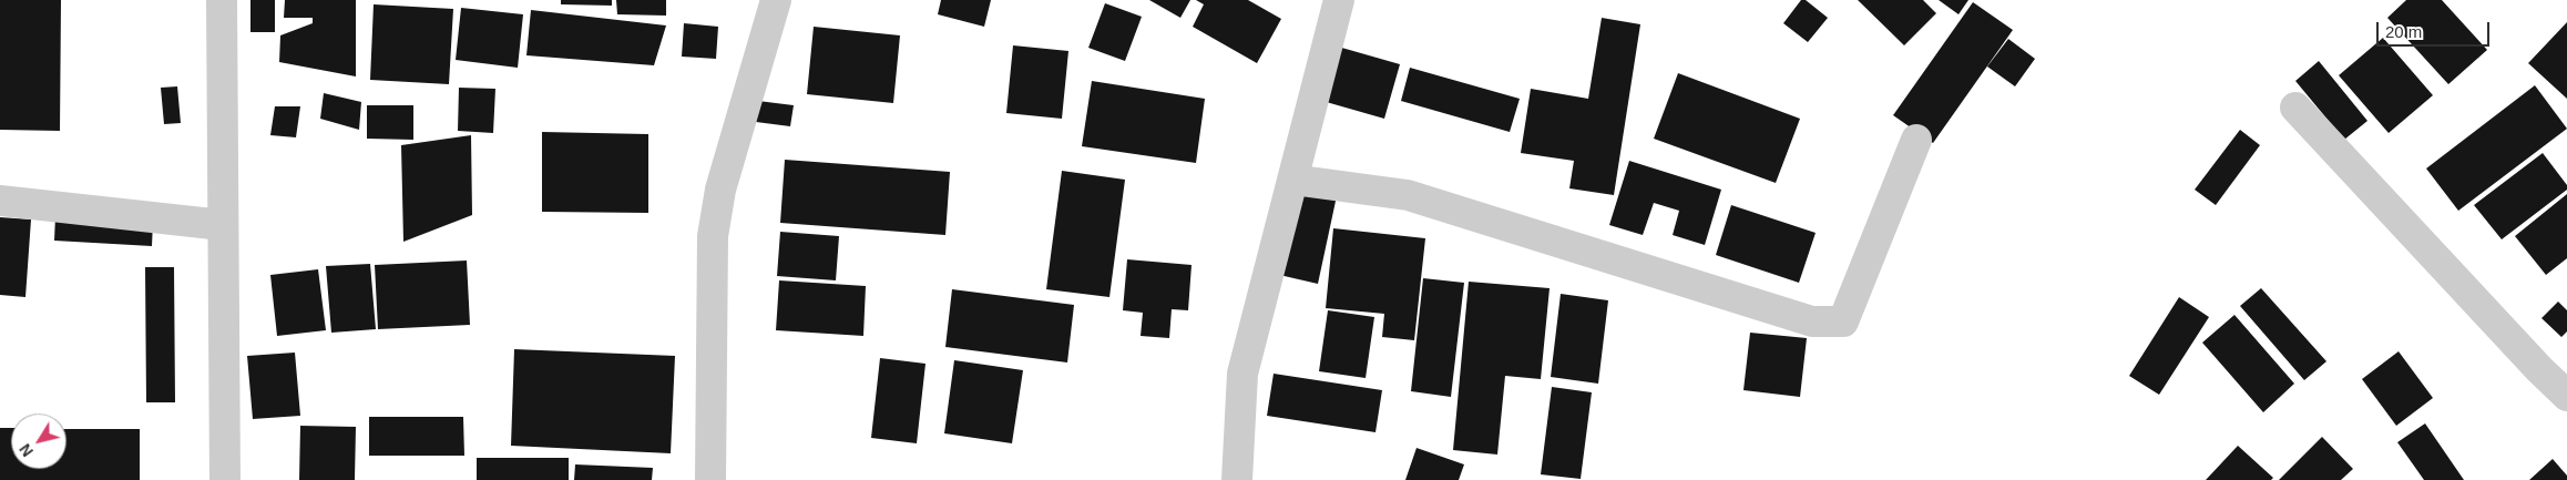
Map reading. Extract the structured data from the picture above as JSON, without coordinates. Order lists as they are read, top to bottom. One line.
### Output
{"scale_bar":"20 m","north":"bottom left"}
